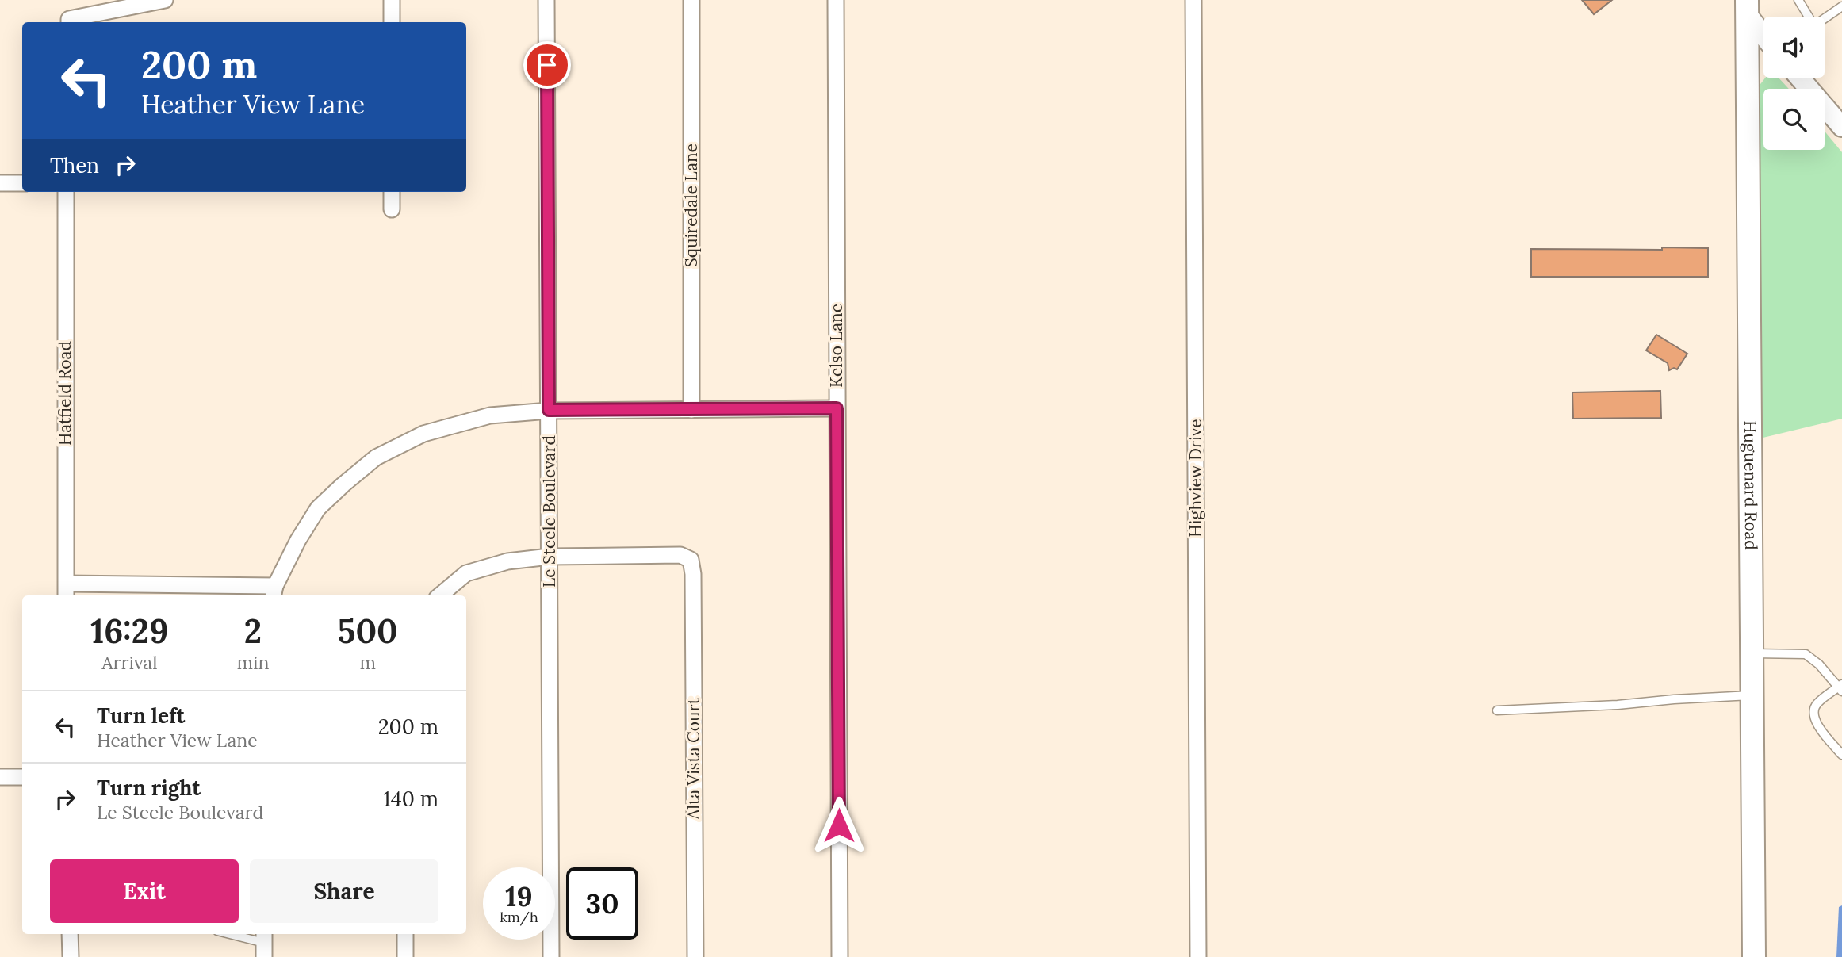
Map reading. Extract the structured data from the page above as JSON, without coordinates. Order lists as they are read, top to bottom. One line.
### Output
{"streets":{"main road":["Huguenard Road"],"street":["Squiredale Lane","Kelso Lane","Hatfield Road","Highview Drive","Le Steele Boulevard","Alta Vista Court"]},"crossings":[["Le Steele Boulevard","Alta Vista Court"]],"page":{"turn":["200 m","Heather View Lane"],"then":"Then","eta":["16:29","Arrival","2","min","500","m"],"list":[{"name":"Turn left","note":"Heather View Lane","value":"200 m"},{"name":"Turn right","note":"Le Steele Boulevard","value":"140 m"}],"buttons":["Exit","Share"],"speed":"19 km/h","limit":"30"}}
